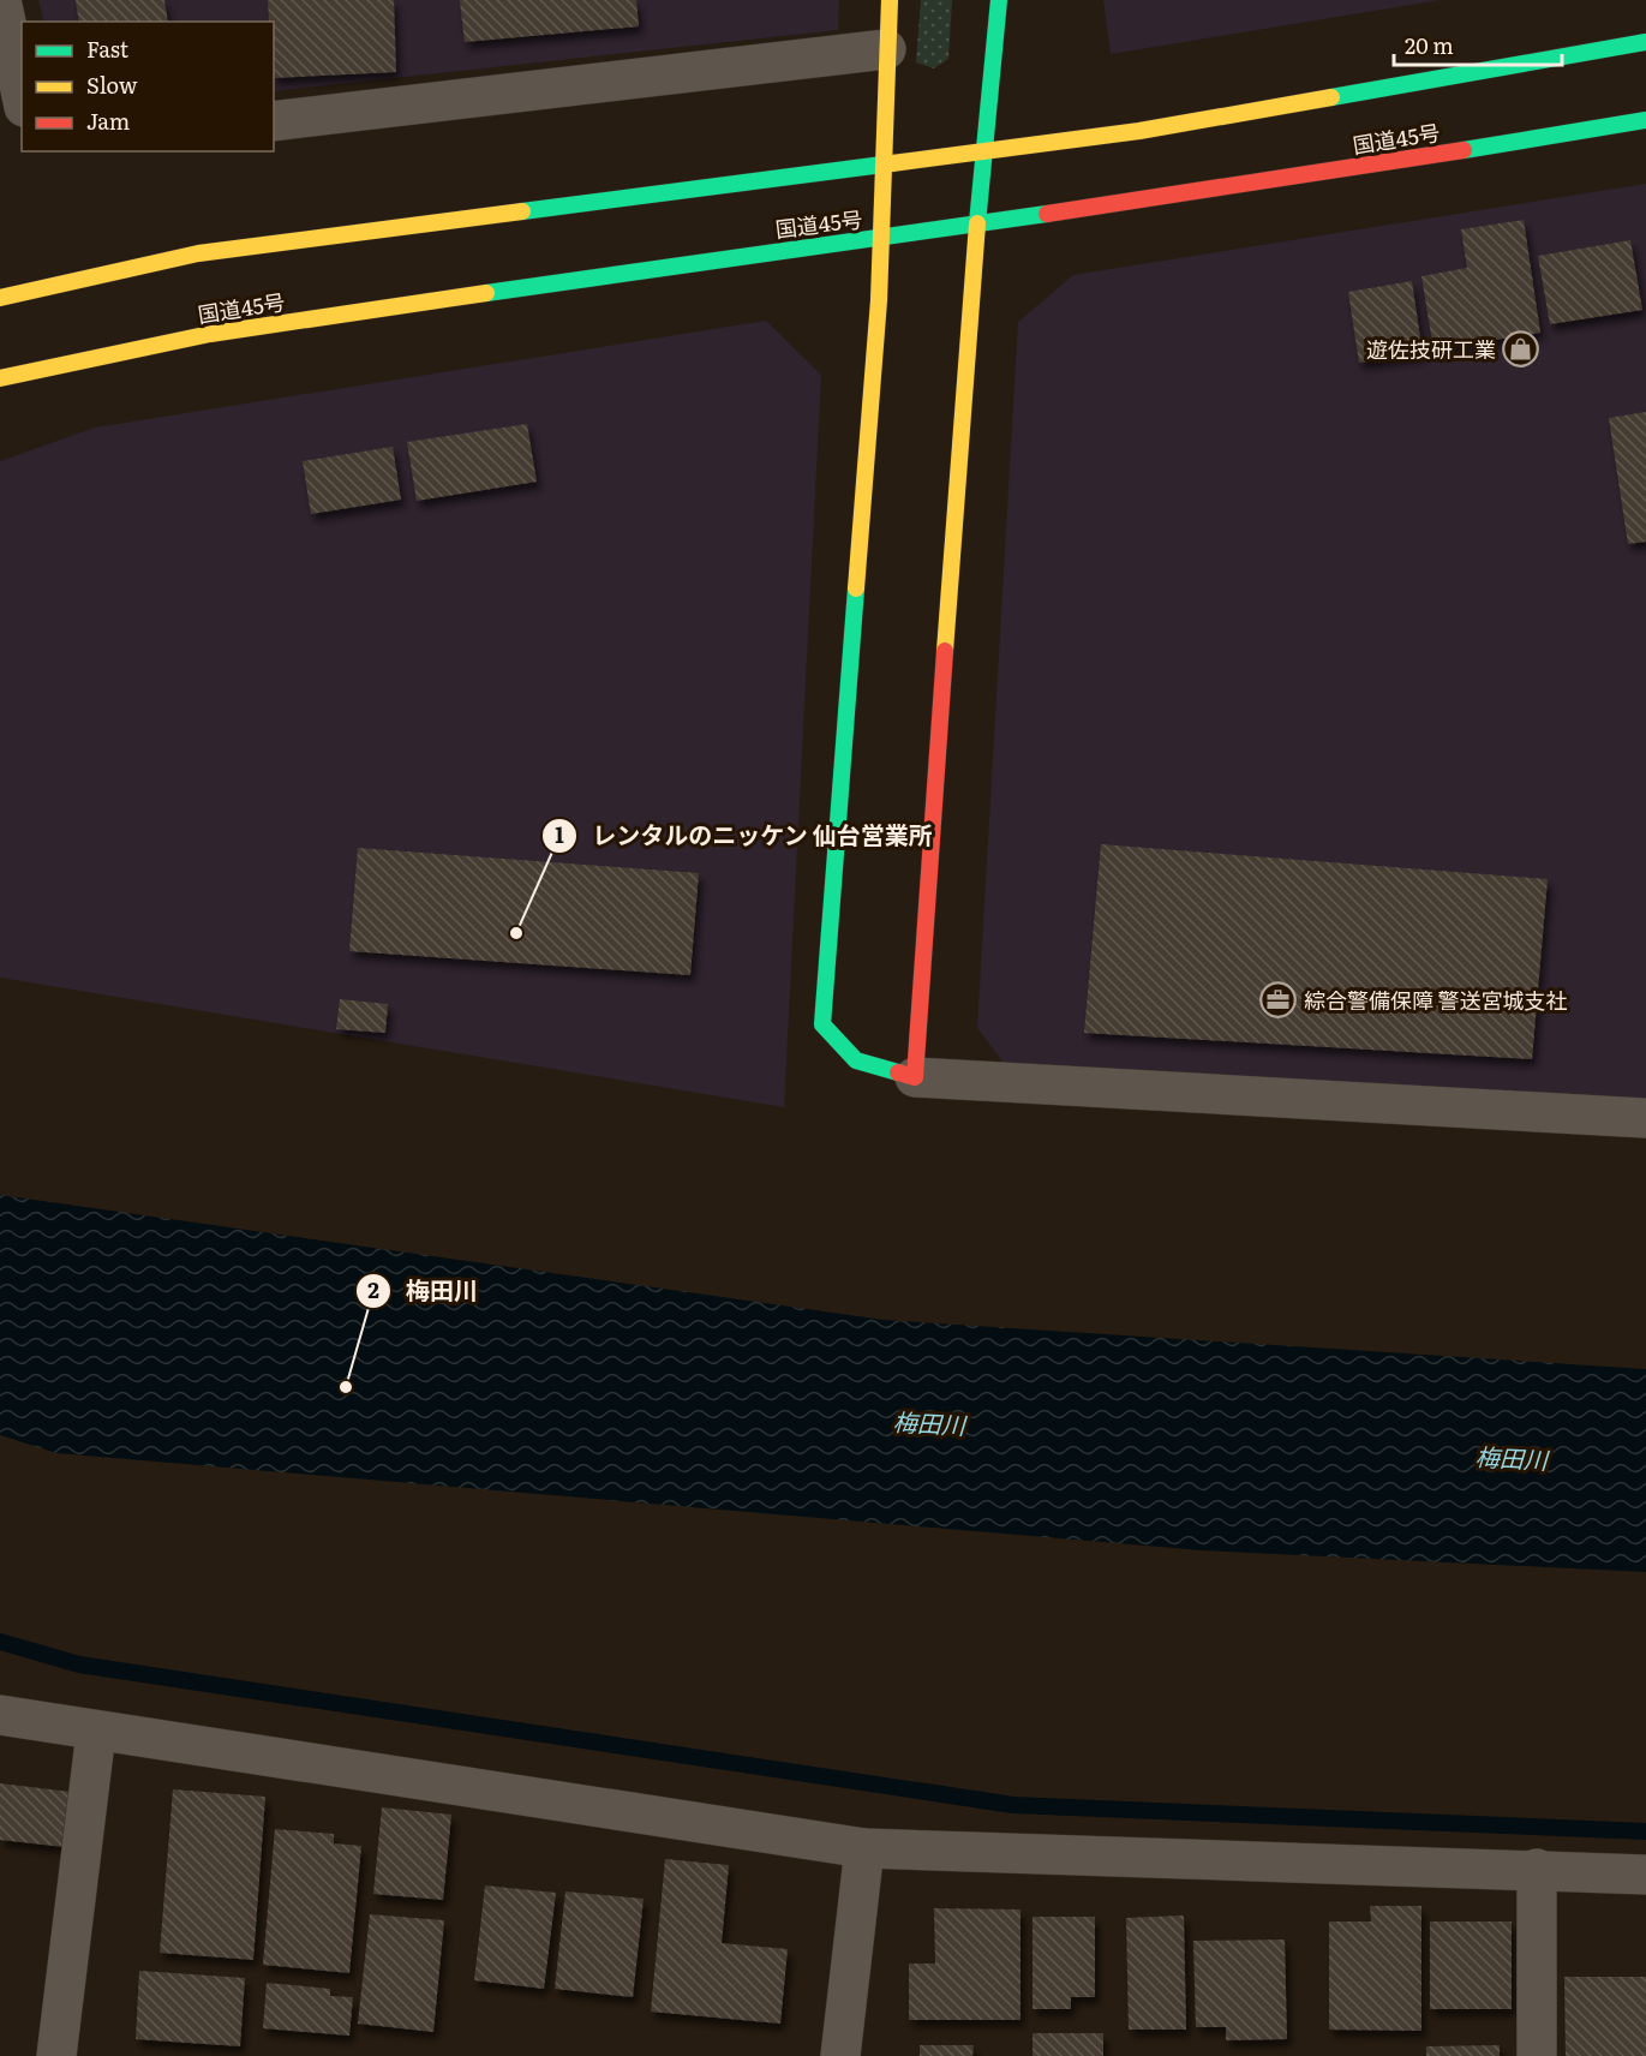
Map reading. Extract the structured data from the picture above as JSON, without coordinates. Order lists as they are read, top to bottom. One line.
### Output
{"streets":{"main road":["国道45号"]},"water":["梅田川"],"places":{"shop":["遊佐技研工業"],"other":["レンタルのニッケン 仙台営業所","梅田川"],"office":["綜合警備保障 警送宮城支社"]},"legend":["Fast","Slow","Jam"],"scale_bar":"20 m"}
